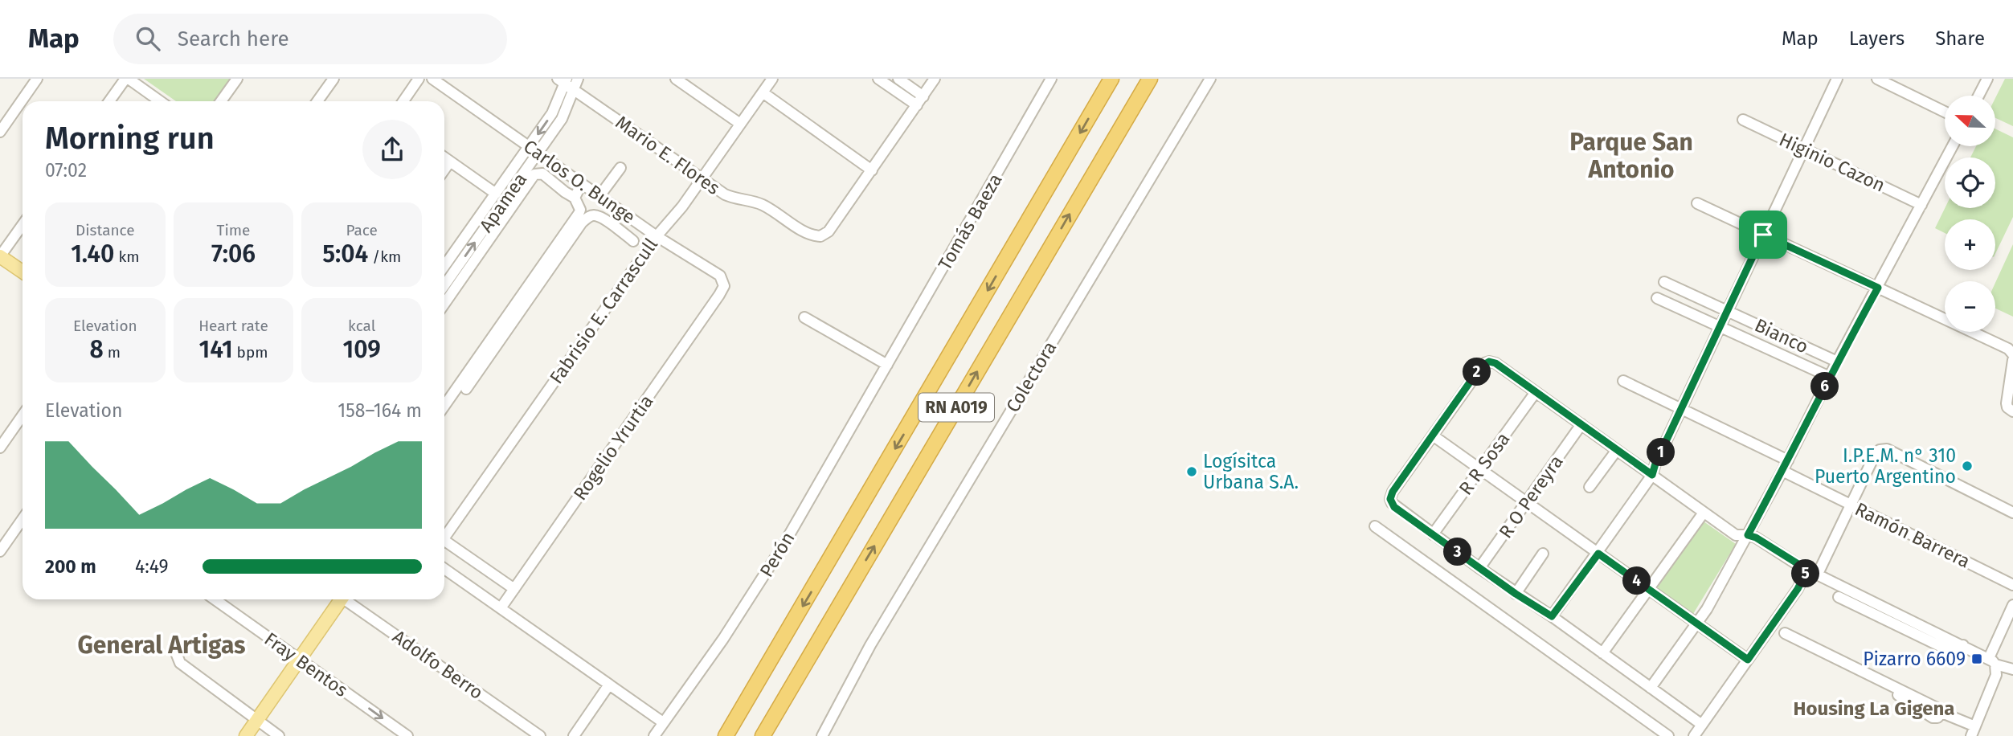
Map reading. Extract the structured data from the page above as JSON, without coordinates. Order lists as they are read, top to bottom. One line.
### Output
{"streets":{"highway":["RN A019"],"street":["Mario E. Flores","Higinio Cazon","Carlos O. Bunge","Apamea","Tomás Baeza","Fabrisio E. Carrascull","Bianco","Colectora","Rogelio Yrurtia","R R Sosa","R O Pereyra","Ramón Barrera","Perón","Fray Bentos","Adolfo Berro"]},"crossings":[["Mario E. Flores","Apamea"],["Mario E. Flores","Fabrisio E. Carrascull"],["Carlos O. Bunge","Apamea"],["Carlos O. Bunge","Fabrisio E. Carrascull"],["Carlos O. Bunge","Rogelio Yrurtia"],["Tomás Baeza","Perón"]],"one_way":["Fray Bentos"],"districts":["Parque San Antonio","General Artigas","Housing La Gigena"],"places":{"other":["I.P.E.M. n° 310 Puerto Argentino","Logísitca Urbana S.A."],"transit":["Pizarro 6609"]},"north":"left","page":{"header":"Map","search":"Search here","nav":["Map","Layers","Share"],"map_buttons":["+","−"],"heading":["Morning run","07:02"],"stats":[["Distance","1.40 km"],["Time","7:06"],["Pace","5:04 /km"],["Elevation","8 m"],["Heart rate","141 bpm"],["kcal","109"]],"pins":["2","6","1","3","5","4"],"chart":["Elevation","158–164 m"],"list":[{"name":"200 m","note":"4:49"}]}}
